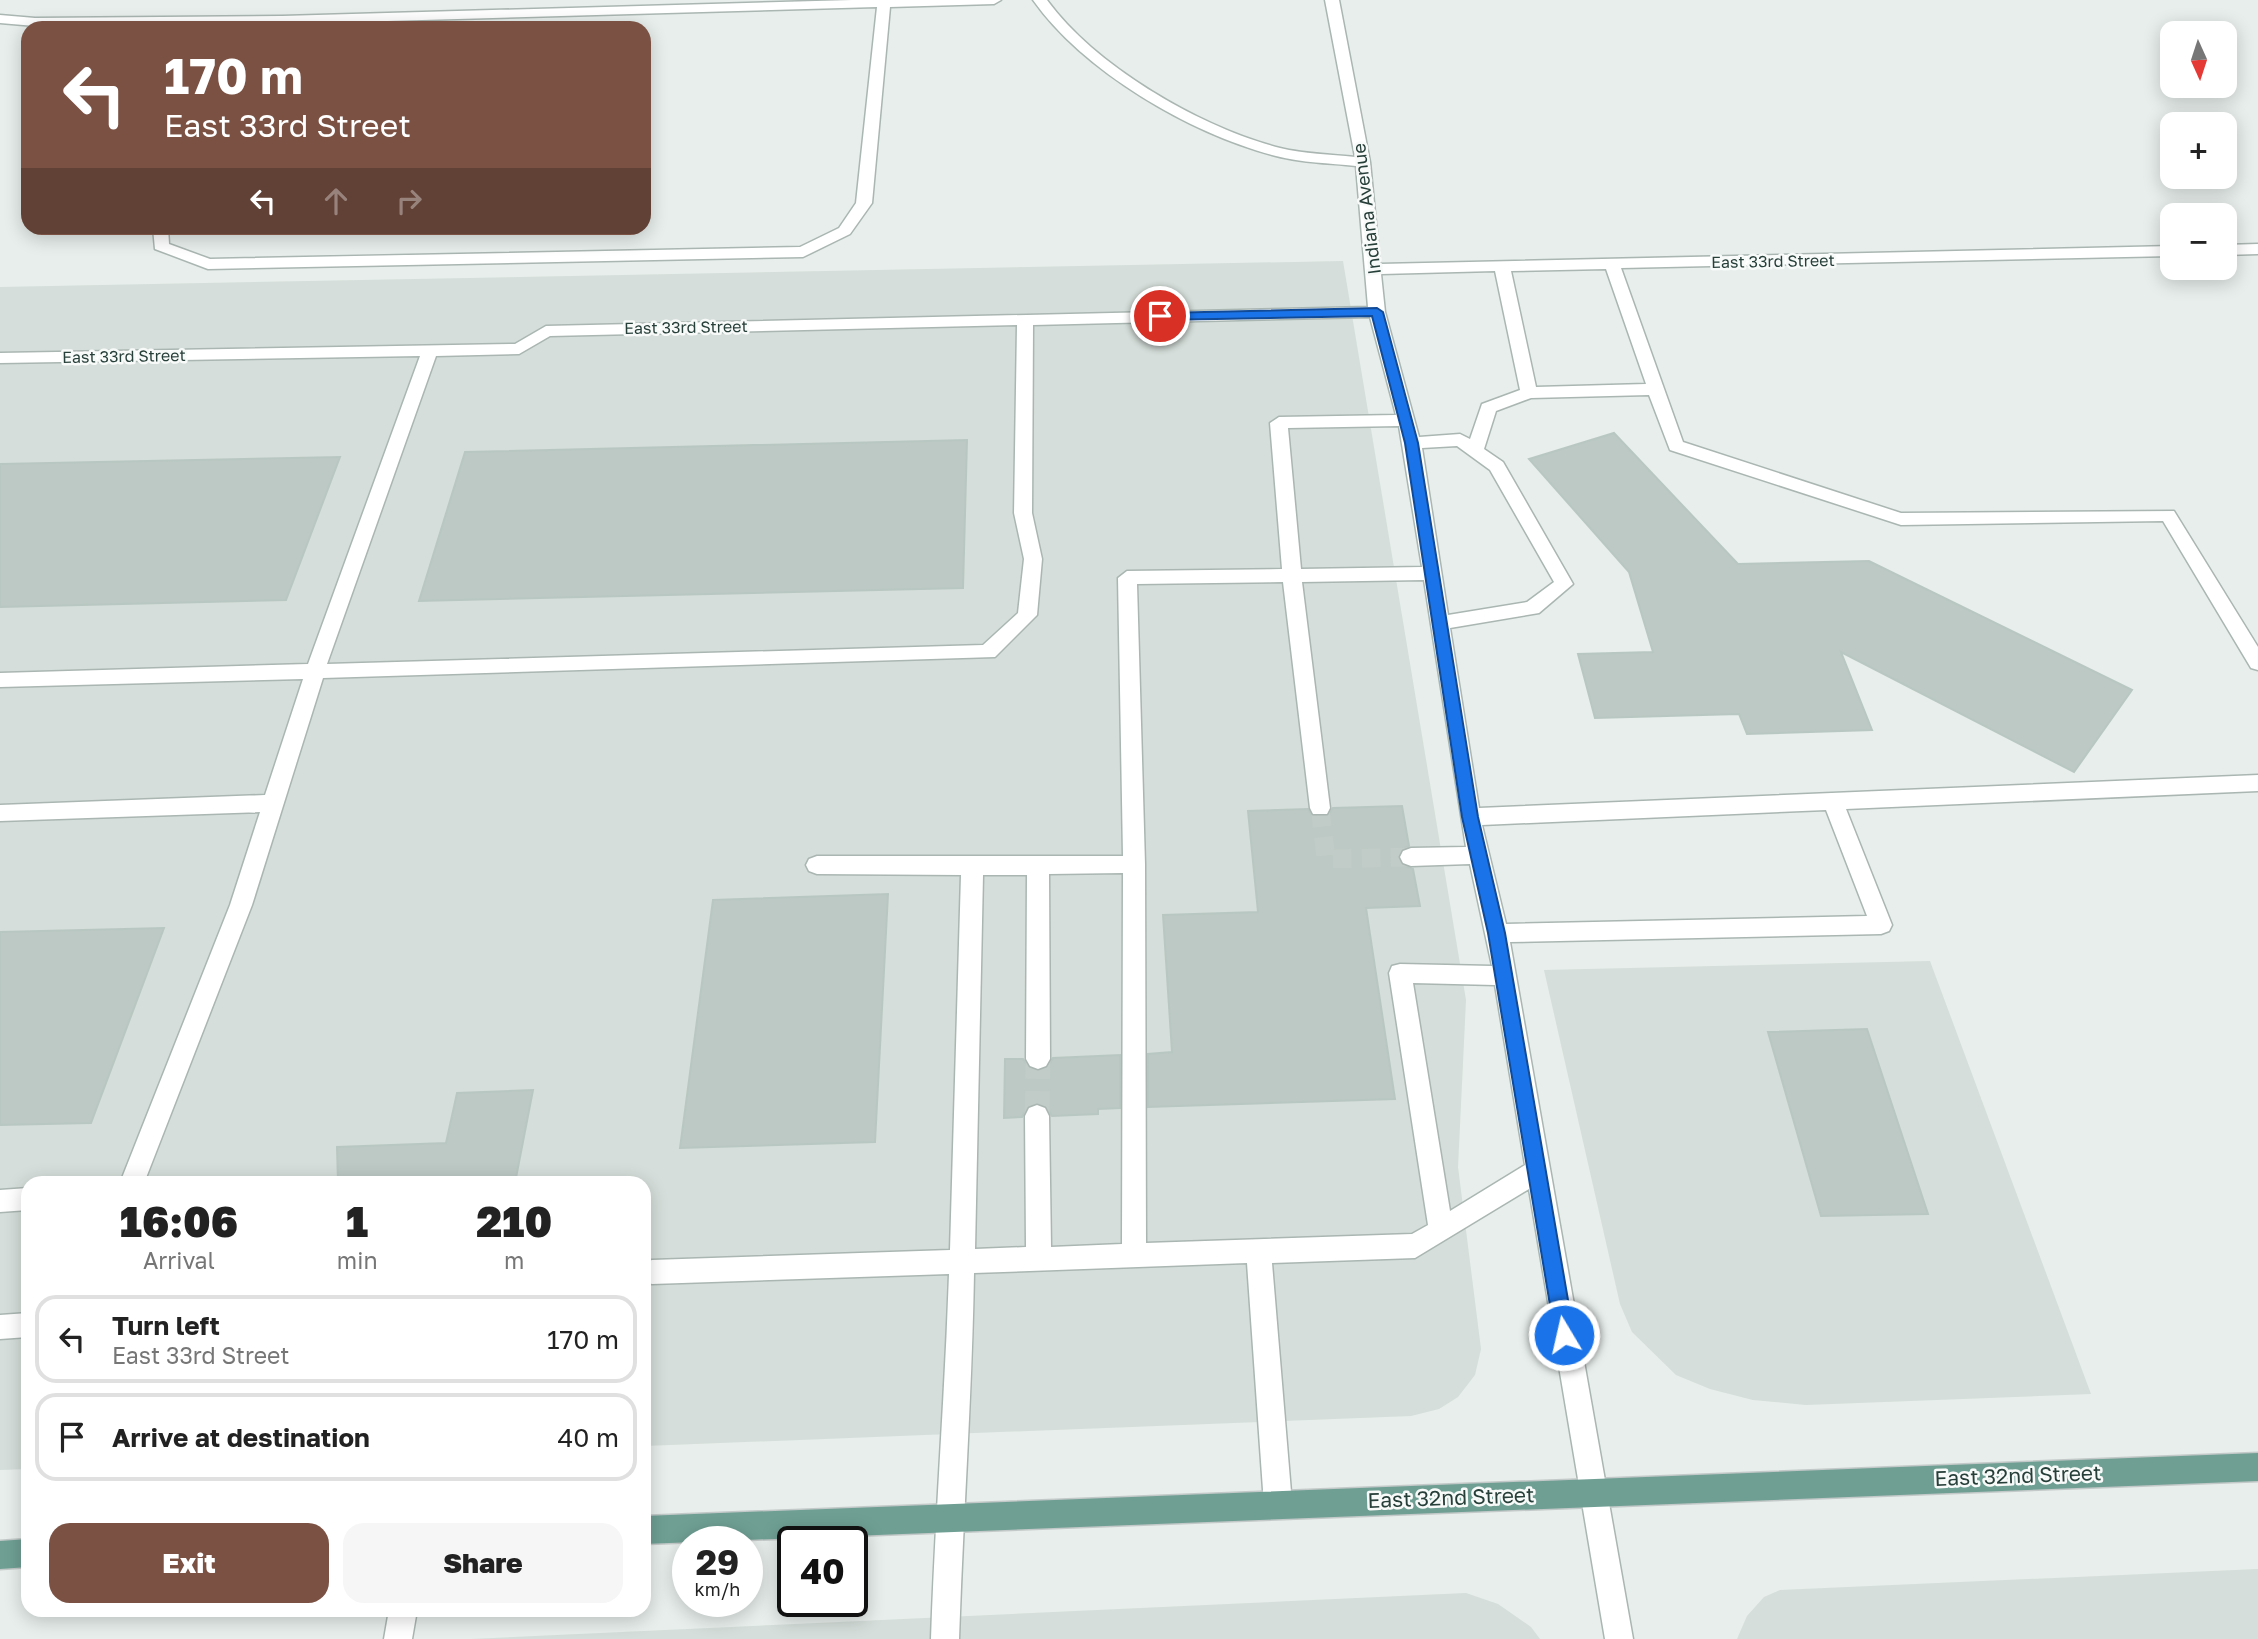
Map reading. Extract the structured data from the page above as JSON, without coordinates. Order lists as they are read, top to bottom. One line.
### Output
{"streets":{"main road":["East 32nd Street"],"street":["Indiana Avenue","East 33rd Street"]},"crossings":[["Indiana Avenue","East 33rd Street"],["Indiana Avenue","East 32nd Street"]],"north":"bottom","page":{"map_buttons":["+","−"],"turn":["170 m","East 33rd Street"],"eta":["16:06","Arrival","1","min","210","m"],"list":[{"name":"Turn left","note":"East 33rd Street","value":"170 m"},{"name":"Arrive at destination","value":"40 m"}],"buttons":["Exit","Share"],"speed":"29 km/h","limit":"40"}}
